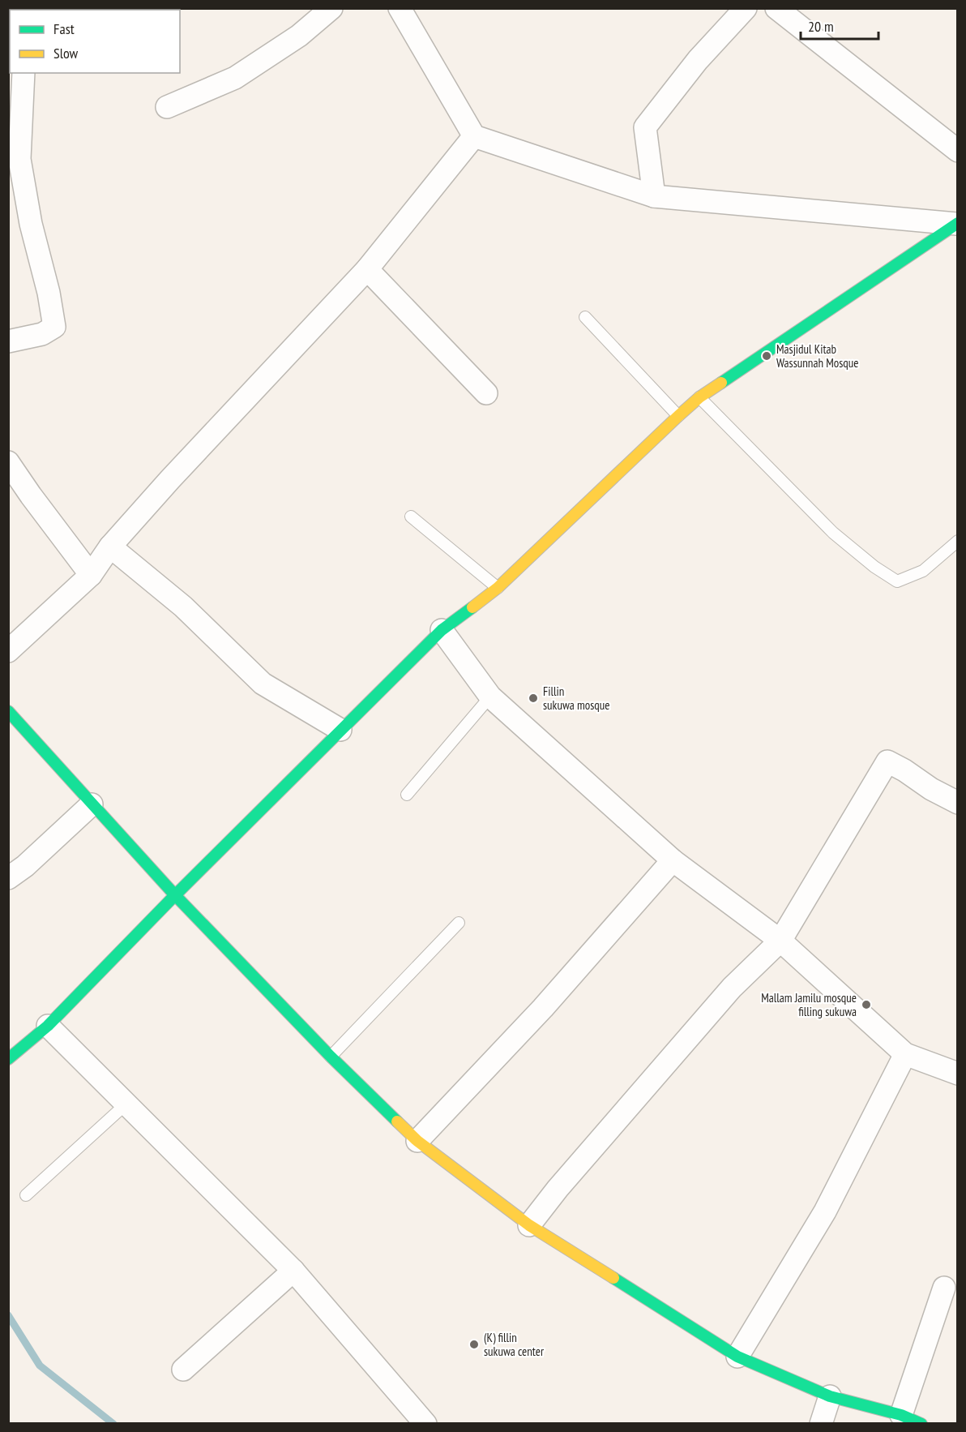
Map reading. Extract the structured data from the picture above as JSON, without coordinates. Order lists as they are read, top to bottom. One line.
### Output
{"places":["Masjidul Kitab Wassunnah Mosque","Fillin sukuwa mosque","Mallam Jamilu mosque filling sukuwa","(K) fillin sukuwa center"],"legend":["Fast","Slow"],"scale_bar":"20 m"}
